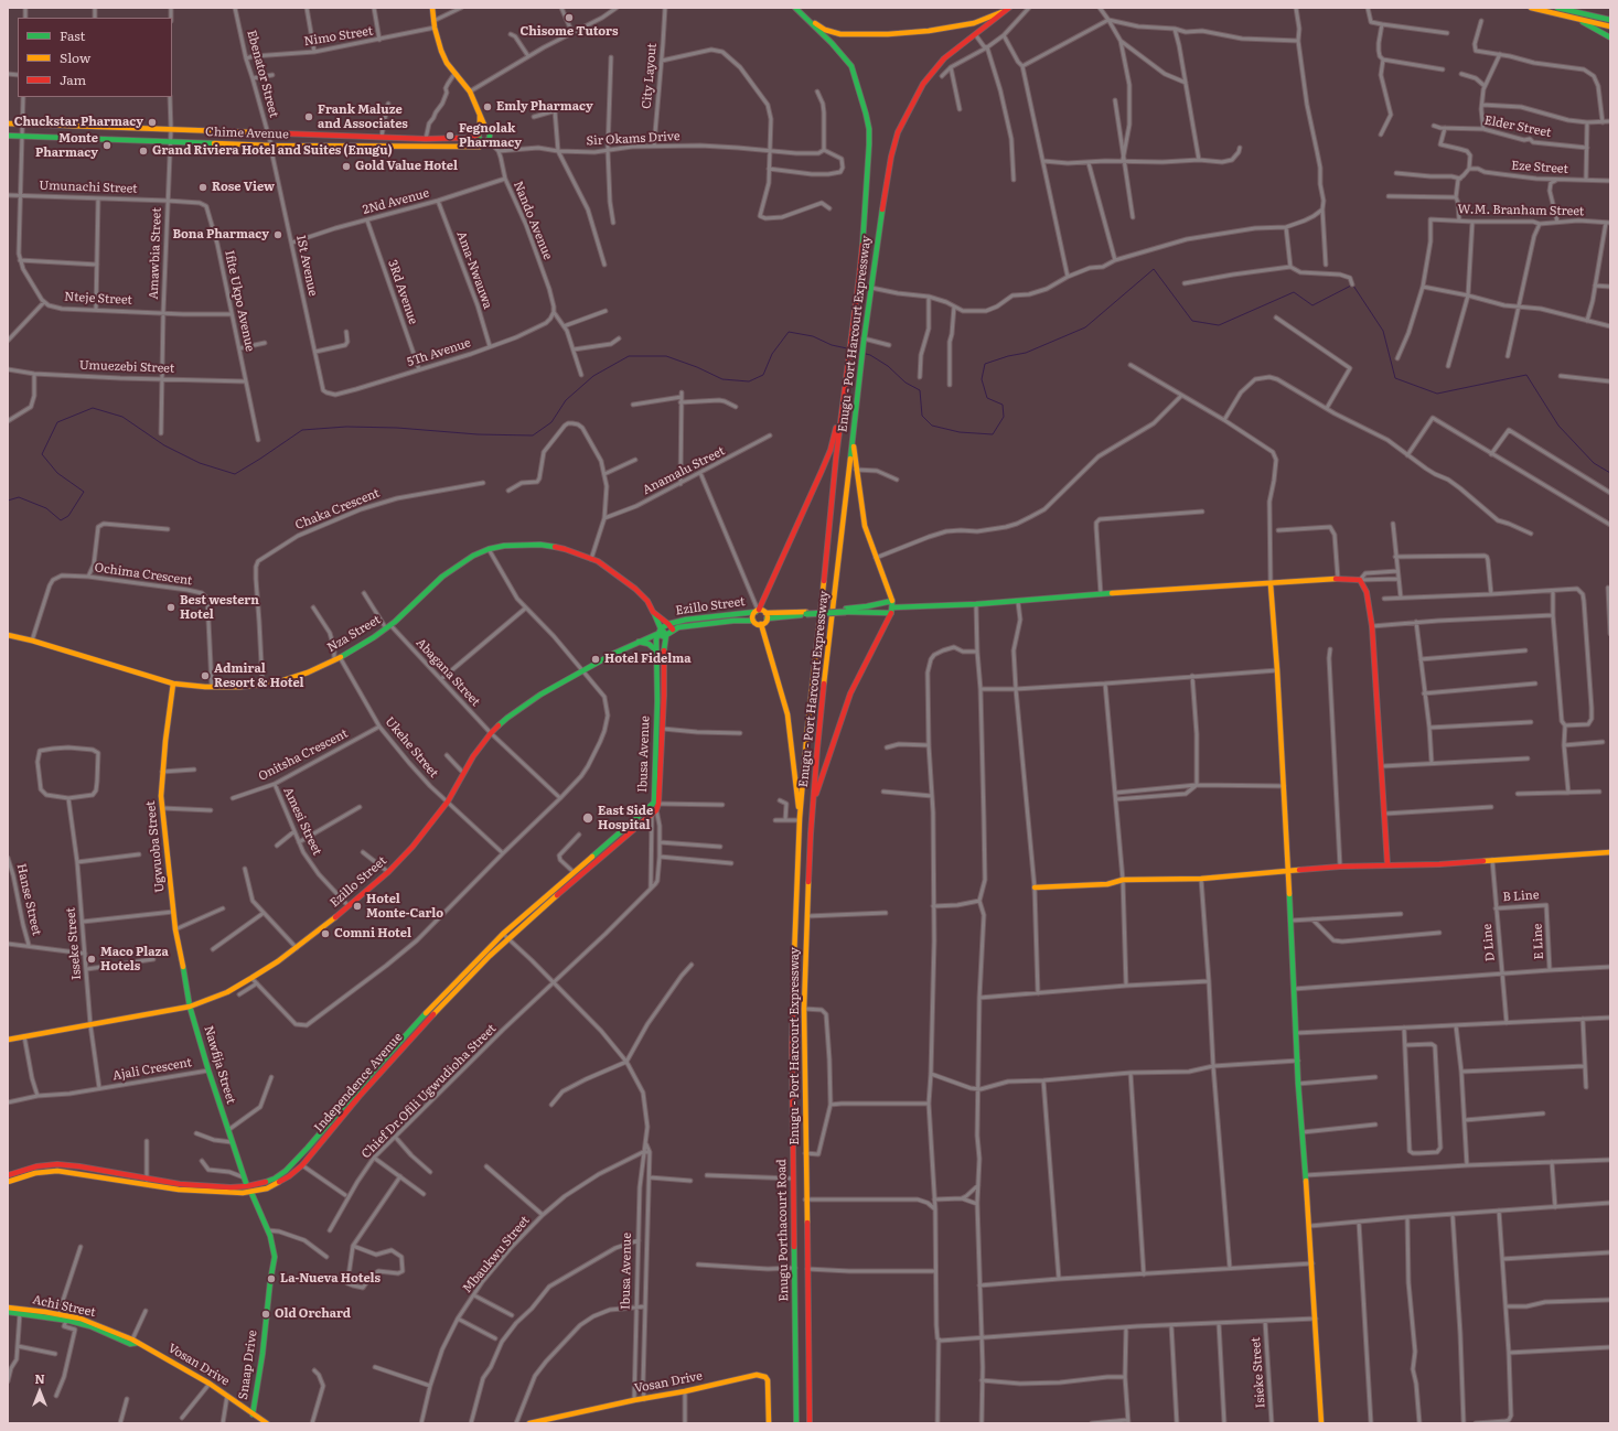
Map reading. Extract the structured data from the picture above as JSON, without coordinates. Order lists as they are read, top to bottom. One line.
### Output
{"streets":{"main road":["Chime Avenue","Enugu - Port Harcourt Expressway","Ezillo Street","Nza Street","Ibusa Avenue","Ugwuoba Street","Nawfija Street","Independence Avenue","Enugu Porthacourt Road","Achi Street","Vosan Drive","Snaap Drive"],"street":["Nimo Street","Ebenator Street","City Layout","Elder Street","Sir Okams Drive","Eze Street","Umunachi Street","2Nd Avenue","W.M. Branham Street","Nando Avenue","Amawbia Street","1St Avenue","Ama-Nwauwa","3Rd Avenue","Nteje Street","Ifite Ukpo Avenue","5Th Avenue","Umuezebi Street","Anamalu Street","Chaka Crescent","Ochima Crescent","Abagana Street","Ukehe Street","Onitsha Crescent","Amesi Street","B Line","Hanse Street","E Line","D Line","Isseke Street","Ajali Crescent","Chief Dr.Ofili Ugwudioha Street","Mbaukwu Street","Isieke Street"]},"crossings":[["Nimo Street","Ebenator Street"],["Ebenator Street","Chime Avenue"],["Ebenator Street","1St Avenue"],["City Layout","Sir Okams Drive"],["Chime Avenue","Amawbia Street"],["Chime Avenue","1St Avenue"],["Sir Okams Drive","Nando Avenue"],["Umunachi Street","Amawbia Street"],["Umunachi Street","Ifite Ukpo Avenue"],["2Nd Avenue","Nando Avenue"],["2Nd Avenue","1St Avenue"],["2Nd Avenue","Ama-Nwauwa"],["2Nd Avenue","3Rd Avenue"],["Nando Avenue","5Th Avenue"],["Amawbia Street","Nteje Street"],["Amawbia Street","Ifite Ukpo Avenue"],["Amawbia Street","Umuezebi Street"],["1St Avenue","5Th Avenue"],["Ama-Nwauwa","5Th Avenue"],["3Rd Avenue","5Th Avenue"],["Nteje Street","Ifite Ukpo Avenue"],["Ifite Ukpo Avenue","Umuezebi Street"],["Chaka Crescent","Nza Street"],["Ochima Crescent","Nza Street"],["Ezillo Street","Nza Street"],["Ezillo Street","Abagana Street"],["Ezillo Street","Ukehe Street"],["Ezillo Street","Ibusa Avenue"],["Ezillo Street","Amesi Street"],["Ezillo Street","Ugwuoba Street"],["Ezillo Street","Isseke Street"],["Ezillo Street","Nawfija Street"],["Nza Street","Abagana Street"],["Nza Street","Ukehe Street"],["Nza Street","Ibusa Avenue"],["Nza Street","Ugwuoba Street"],["Ukehe Street","Onitsha Crescent"],["Ibusa Avenue","Independence Avenue"],["Ibusa Avenue","Chief Dr.Ofili Ugwudioha Street"],["Ibusa Avenue","Mbaukwu Street"],["Ibusa Avenue","Vosan Drive"],["Onitsha Crescent","Amesi Street"],["Ugwuoba Street","Nawfija Street"],["B Line","E Line"],["B Line","D Line"],["Isseke Street","Ajali Crescent"],["Nawfija Street","Ajali Crescent"],["Nawfija Street","Independence Avenue"],["Independence Avenue","Snaap Drive"],["Achi Street","Vosan Drive"],["Vosan Drive","Snaap Drive"]],"places":["Chisome Tutors","Emly Pharmacy","Frank Maluze and Associates","Chuckstar Pharmacy","Fegnolak Pharmacy","Monte Pharmacy","Grand Riviera Hotel and Suites (Enugu)","Gold Value Hotel","Rose View","Bona Pharmacy","Best western Hotel","Hotel Fidelma","Admiral Resort & Hotel","East Side Hospital","Hotel Monte-Carlo","Comni Hotel","Maco Plaza Hotels","La-Nueva Hotels","Old Orchard"],"legend":["Fast","Slow","Jam"],"north":"top"}
